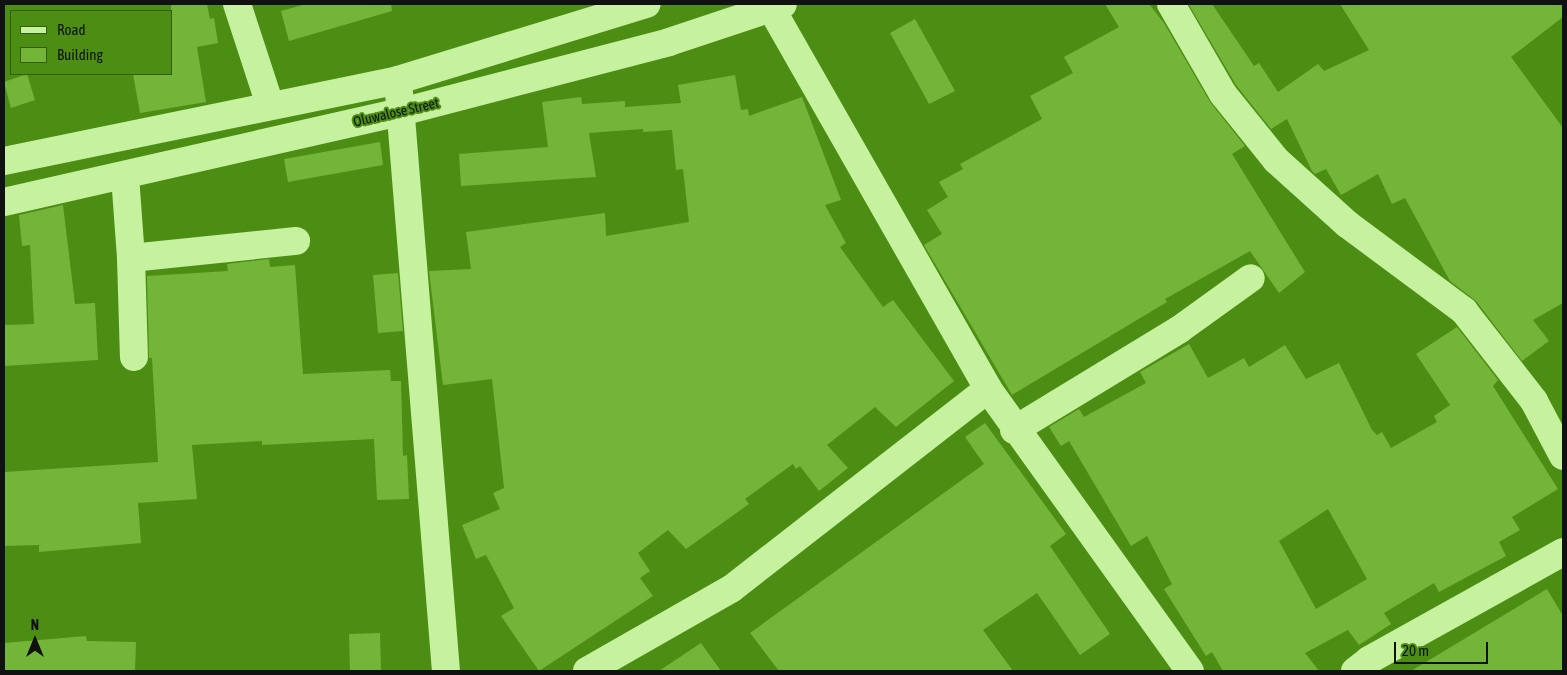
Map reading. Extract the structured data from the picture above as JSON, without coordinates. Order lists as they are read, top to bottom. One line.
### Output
{"streets":{"street":["Oluwalose Street"]},"legend":["Road","Building"],"scale_bar":"20 m","north":"top"}
